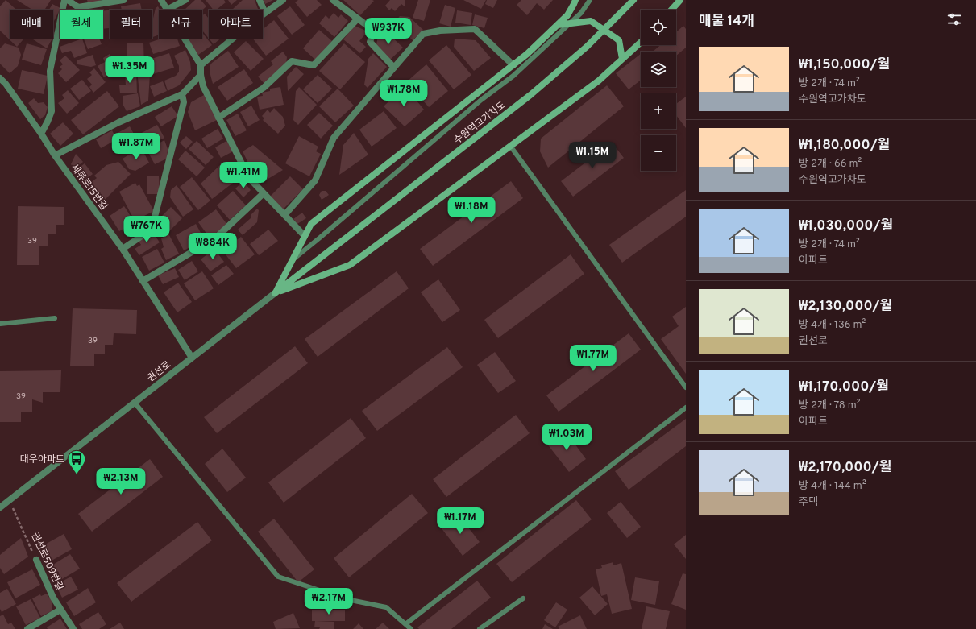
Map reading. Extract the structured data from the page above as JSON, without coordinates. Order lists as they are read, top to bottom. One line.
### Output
{"streets":{"main road":["수원역고가차도","권선로"],"street":["세류로15번길","권선로509번길"]},"crossings":[["수원역고가차도","권선로"],["세류로15번길","권선로"],["권선로","권선로509번길"]],"places":{"bus stop":["대우아파트"]},"house_numbers":["39","39","39"],"page":{"heading":"매물 14개","map_buttons":["+","−"],"chip":["매매","월세","필터","신규","아파트"],"price":["₩937K","₩1.35M","₩1.78M","₩1.87M","₩1.15M","₩1.41M","₩1.18M","₩767K","₩884K","₩1.77M","₩1.03M","₩2.13M","₩1.17M","₩2.17M"],"list":[{"name":"₩1,150,000/월","note":"방 2개 · 74 m² · 수원역고가차도"},{"name":"₩1,180,000/월","note":"방 2개 · 66 m² · 수원역고가차도"},{"name":"₩1,030,000/월","note":"방 2개 · 74 m² · 아파트"},{"name":"₩2,130,000/월","note":"방 4개 · 136 m² · 권선로"},{"name":"₩1,170,000/월","note":"방 2개 · 78 m² · 아파트"},{"name":"₩2,170,000/월","note":"방 4개 · 144 m² · 주택"}]}}
